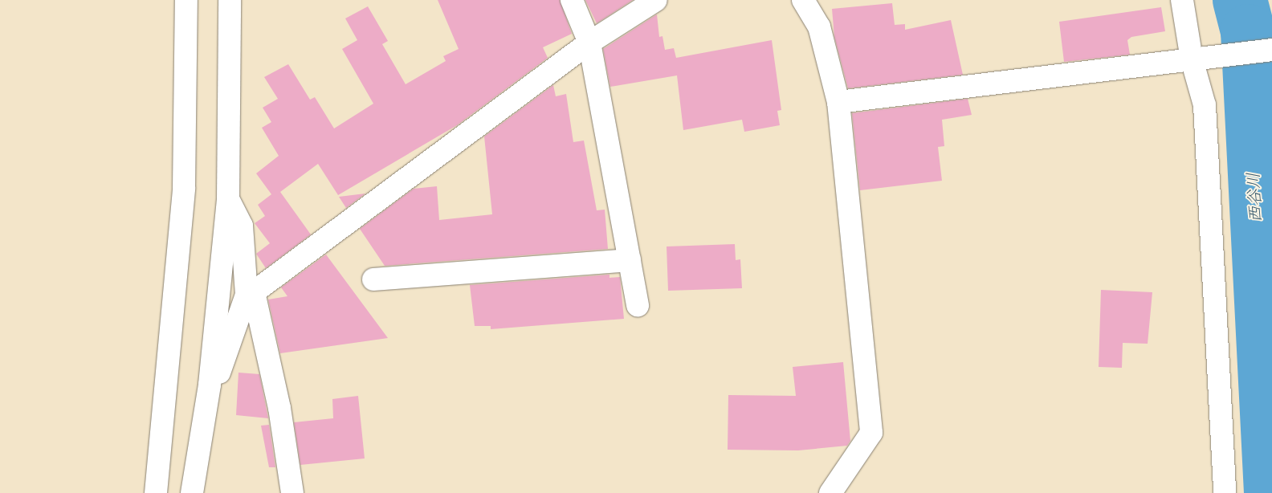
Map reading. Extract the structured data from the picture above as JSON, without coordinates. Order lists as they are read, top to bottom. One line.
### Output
{"water":["西谷川"]}
